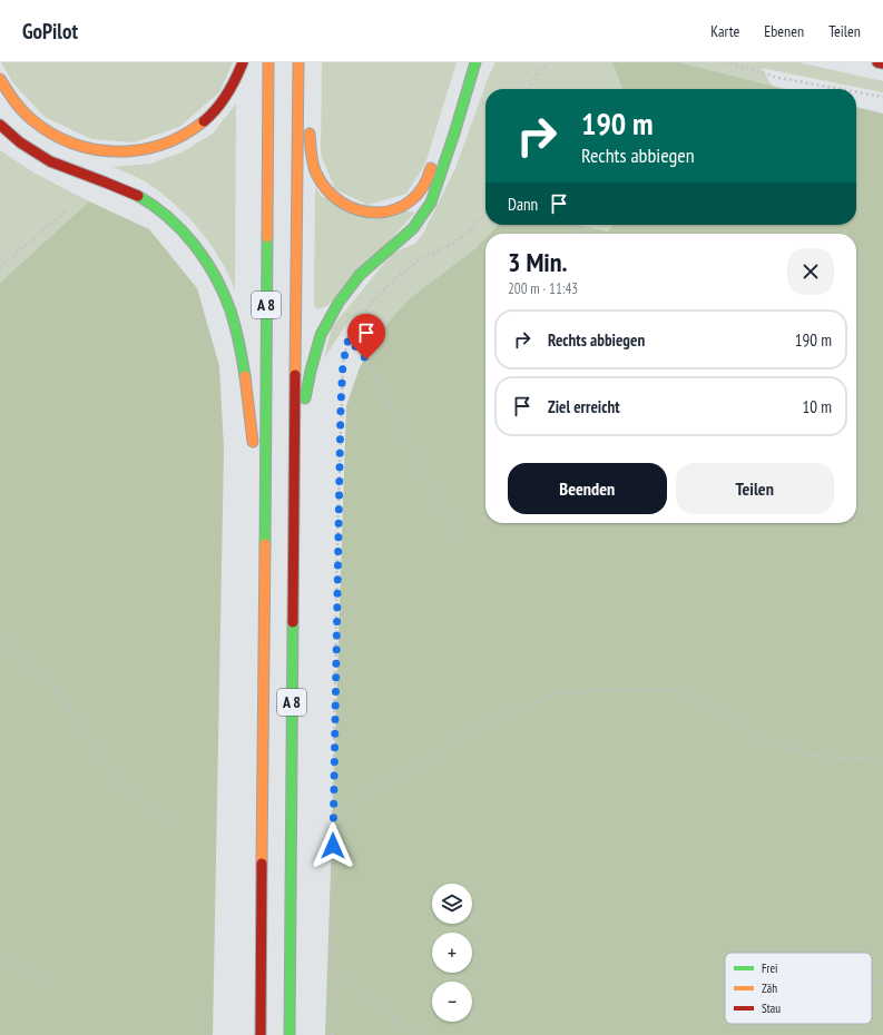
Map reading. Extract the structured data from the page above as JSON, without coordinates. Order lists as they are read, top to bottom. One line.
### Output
{"streets":{"main road":["A 8"]},"legend":["Frei","Zäh","Stau"],"page":{"header":"GoPilot","nav":["Karte","Ebenen","Teilen"],"turn":["190 m","Rechts abbiegen"],"then":"Dann","heading":["3 Min.","200 m · 11:43"],"list":[{"name":"Rechts abbiegen","value":"190 m"},{"name":"Ziel erreicht","value":"10 m"}],"buttons":["Beenden","Teilen"],"map_buttons":["+","−"]}}
